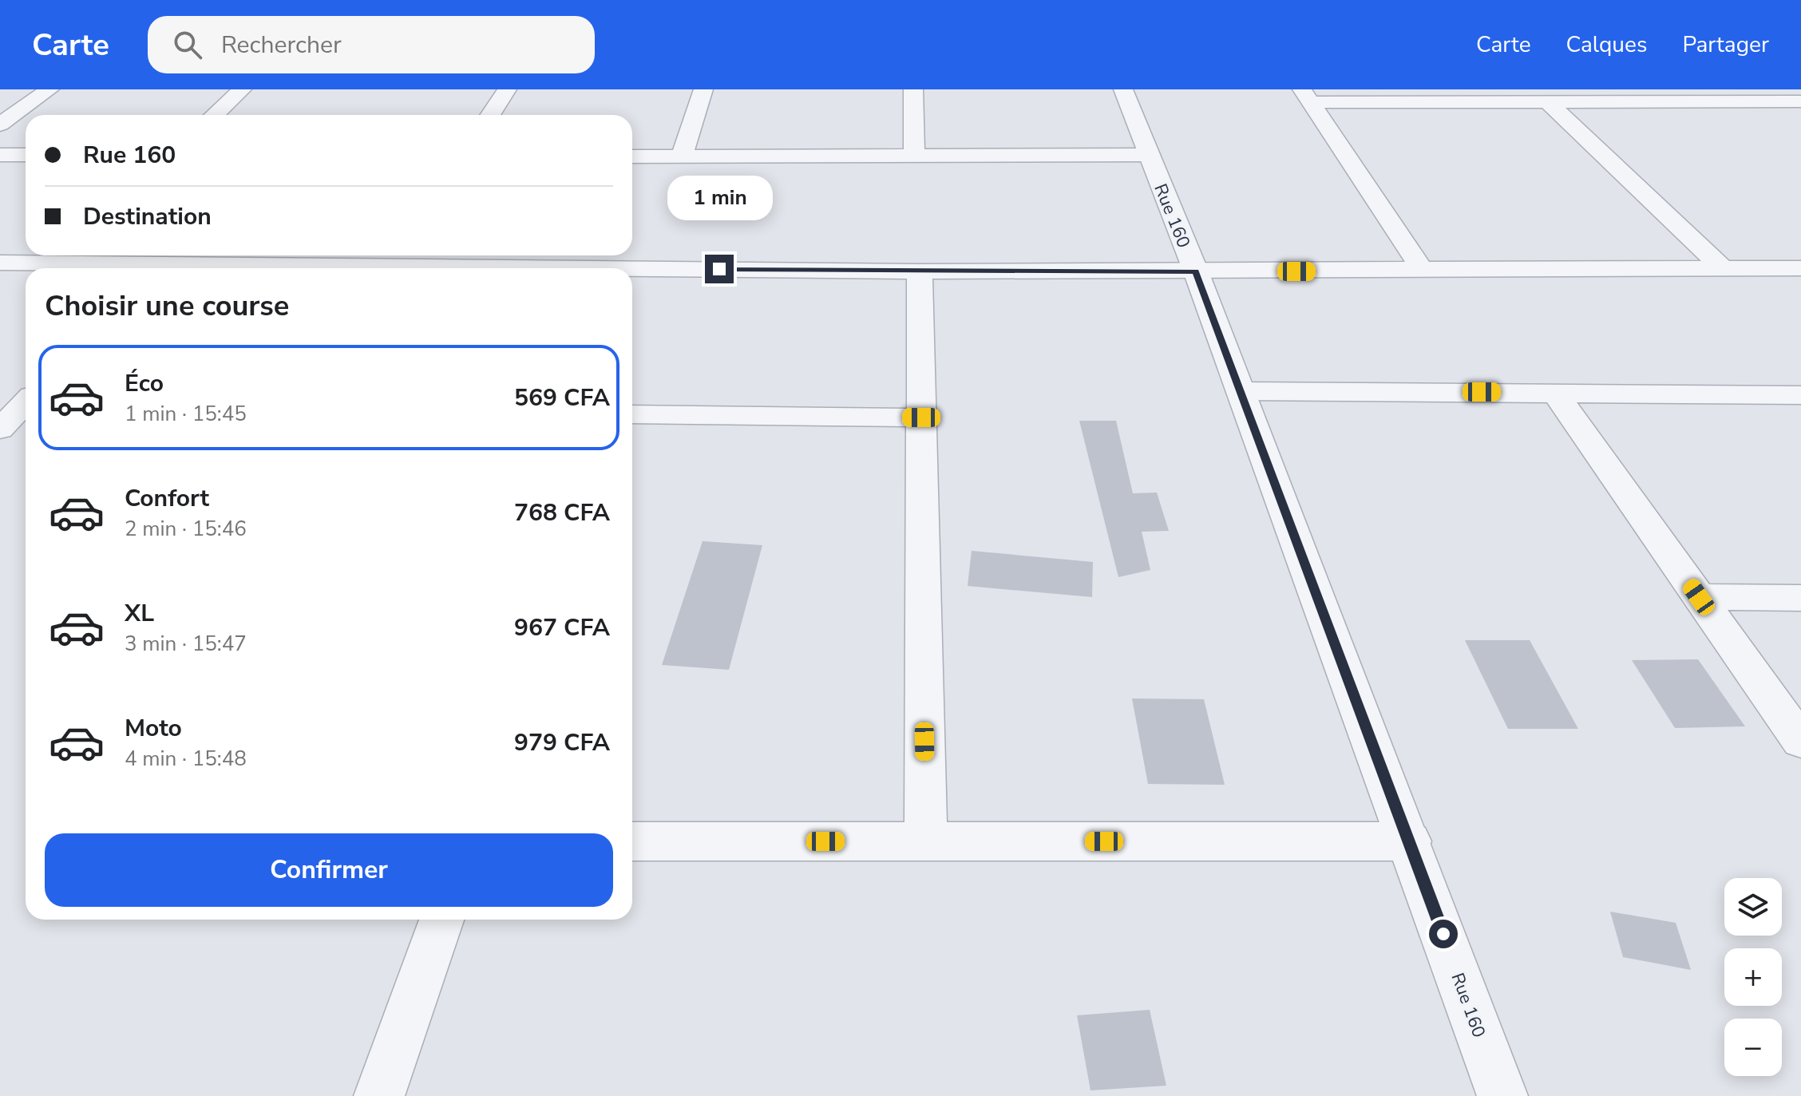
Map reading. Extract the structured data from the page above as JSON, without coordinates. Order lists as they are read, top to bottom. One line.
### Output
{"streets":{"street":["Rue 160"]},"page":{"header":"Carte","search":"Rechercher","nav":["Carte","Calques","Partager"],"banner":["Rue 160","Destination"],"bubble":"1 min","heading":"Choisir une course","list":[{"name":"Éco","note":"1 min · 15:45","value":"569 CFA"},{"name":"Confort","note":"2 min · 15:46","value":"768 CFA"},{"name":"XL","note":"3 min · 15:47","value":"967 CFA"},{"name":"Moto","note":"4 min · 15:48","value":"979 CFA"}],"buttons":"Confirmer","map_buttons":["+","−"]}}
